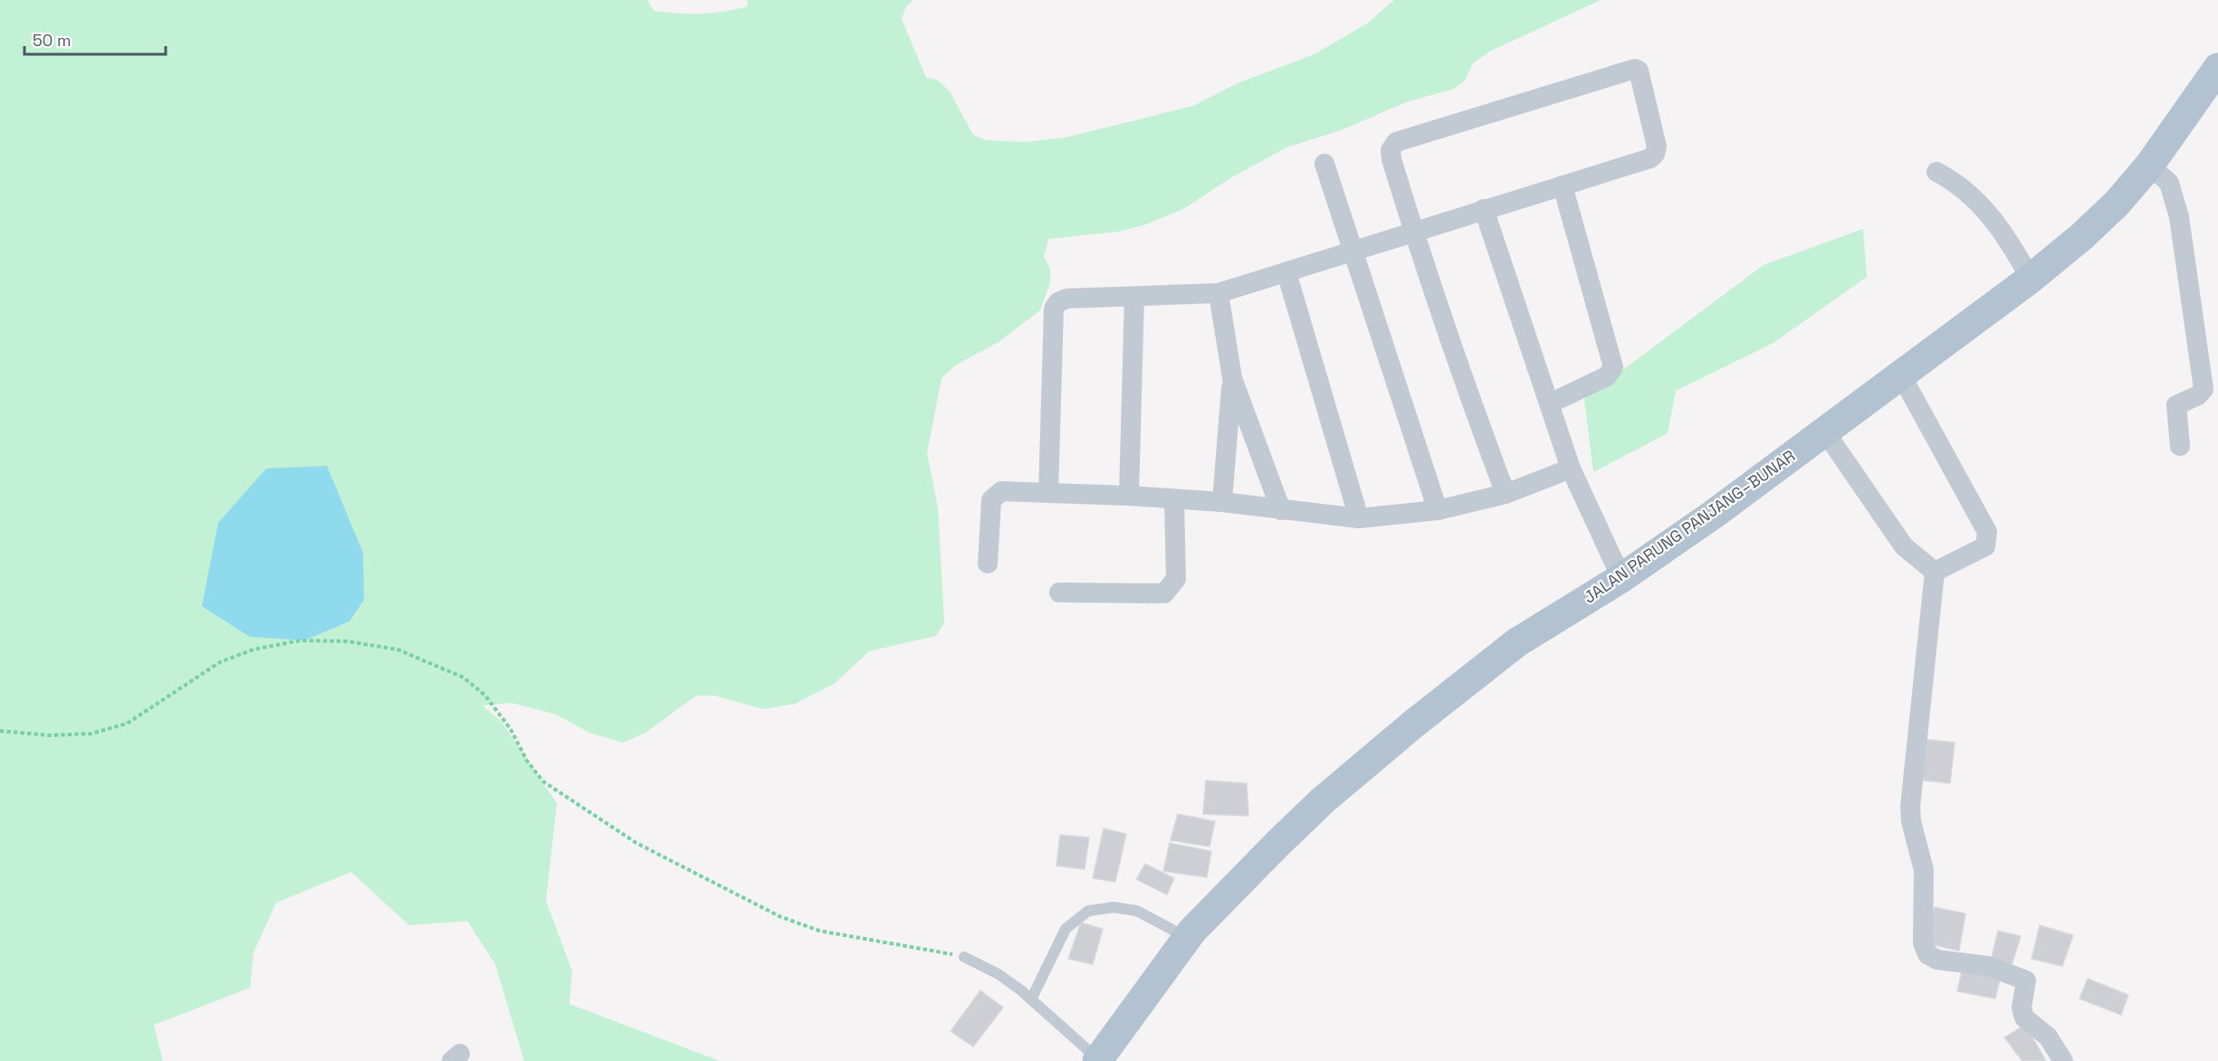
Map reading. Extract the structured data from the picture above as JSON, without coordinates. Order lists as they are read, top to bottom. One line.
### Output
{"streets":{"main road":["JALAN PARUNG PANJANG–BUNAR"]},"scale_bar":"50 m"}
